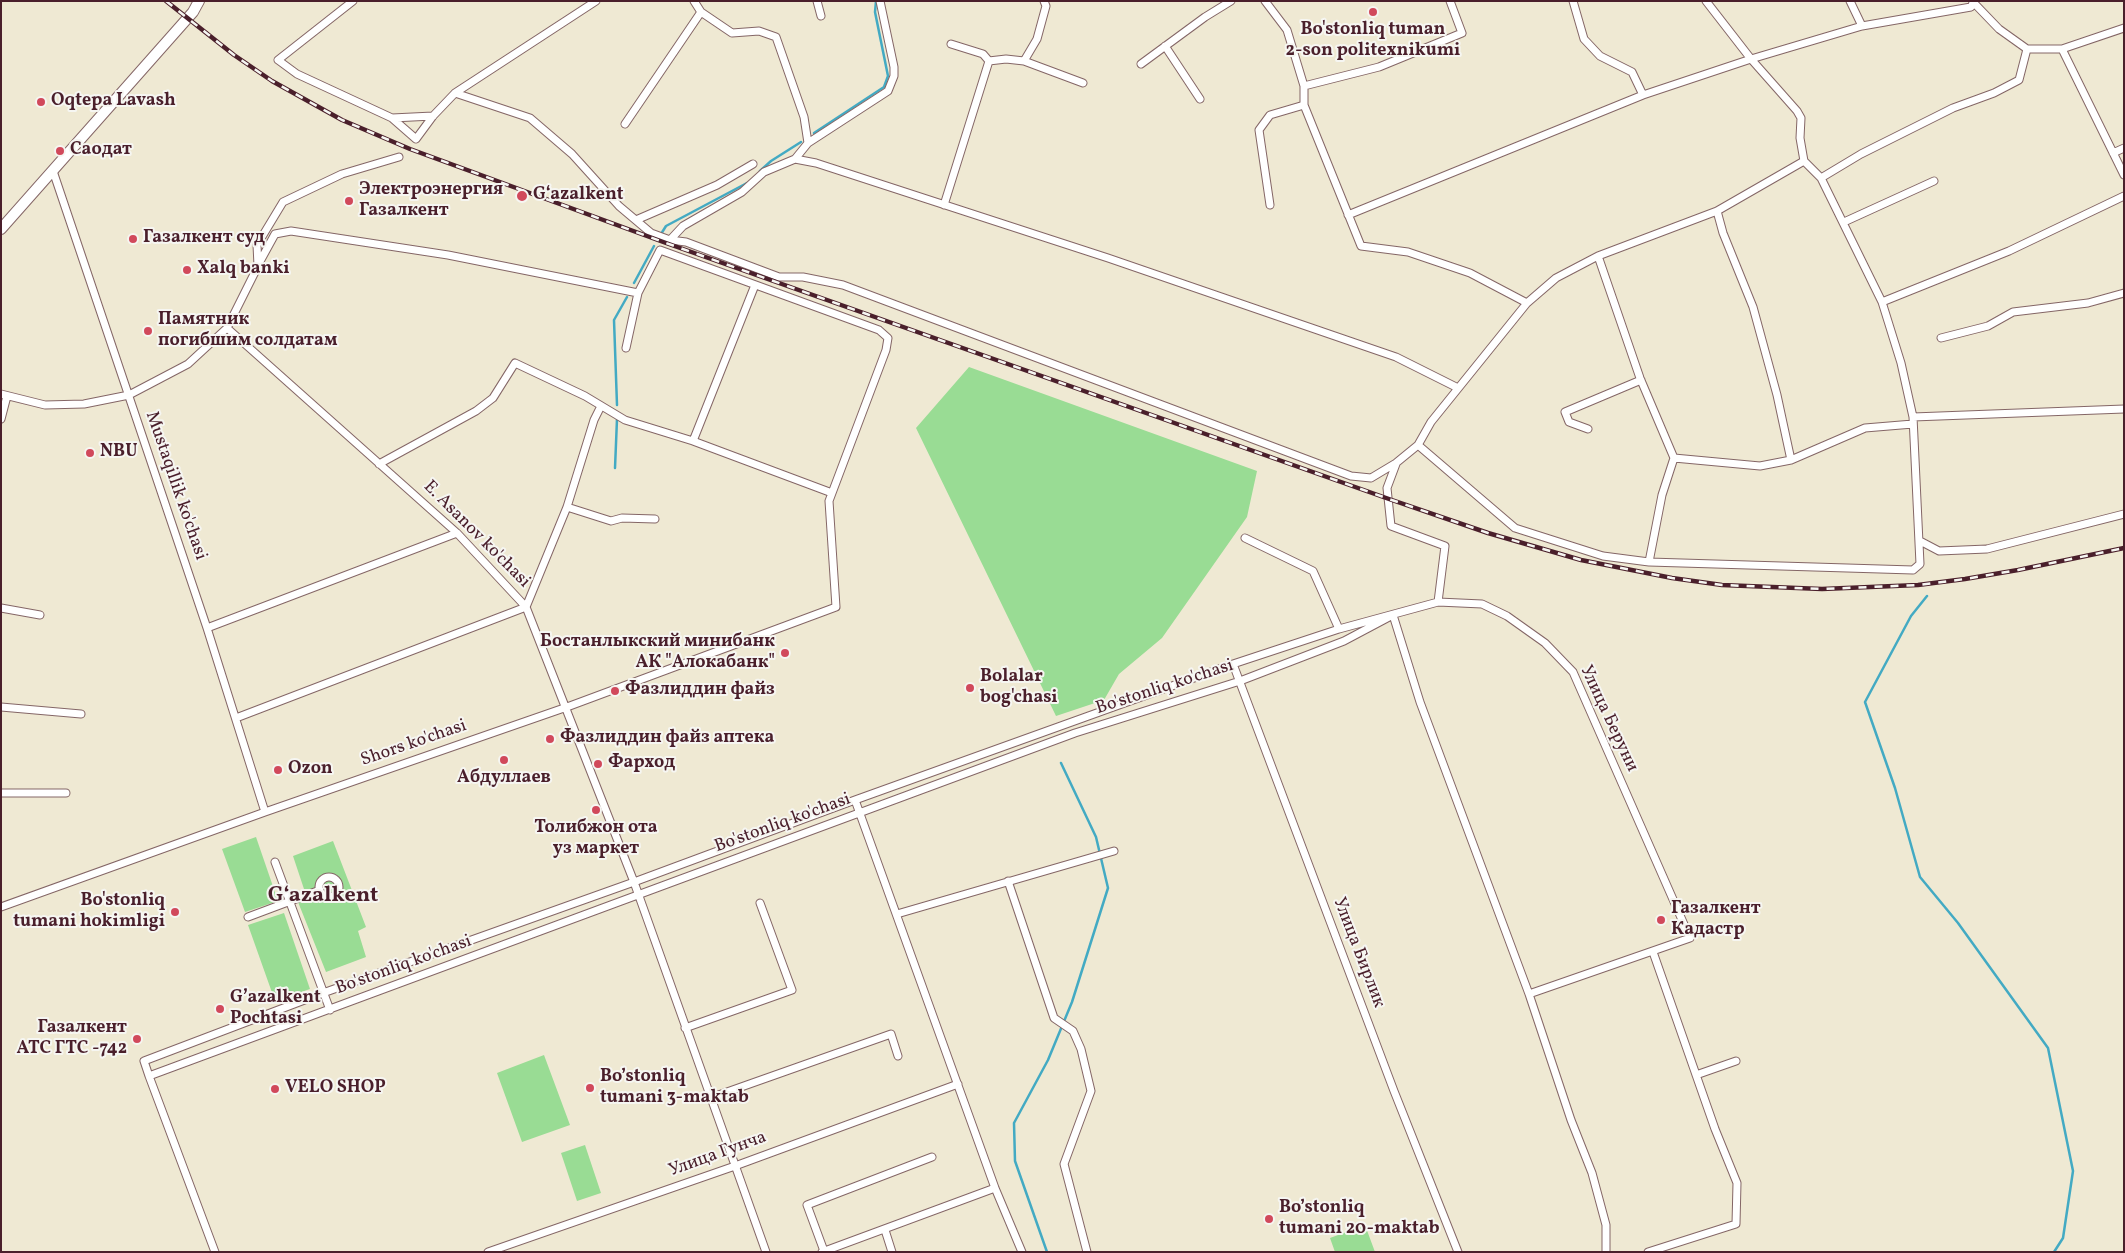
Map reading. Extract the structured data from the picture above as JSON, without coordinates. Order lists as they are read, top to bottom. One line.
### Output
{"streets":{"street":["Mustaqillik ko'chasi","E. Asanov ko'chasi","Bo'stonliq ko'chasi","Улица Беруни","Shors ko'chasi","Улица Бирлик","Улица Гунча"]},"crossings":[["Mustaqillik ko'chasi","Shors ko'chasi"],["E. Asanov ko'chasi","Bo'stonliq ko'chasi"],["E. Asanov ko'chasi","Shors ko'chasi"],["E. Asanov ko'chasi","Улица Гунча"],["Bo'stonliq ko'chasi","Улица Беруни"],["Bo'stonliq ko'chasi","Улица Бирлик"]],"districts":["Gʻazalkent"],"places":["Bo'stonliq tuman 2-son politexnikumi","Oqtepa Lavash","Саодат","Gʻazalkent","Электроэнергия Газалкент","Газалкент суд","Xalq banki","Памятник погибшим солдатам","NBU","Бостанлыкский минибанк АК \"Алокабанк\"","Bolalar bog'chasi","Фазлиддин файз","Фазлиддин файз аптека","Абдуллаев","Фарход","Ozon","Толибжон ота уз маркет","Bo'stonliq tumani hokimligi","Газалкент Кадастр","Gʼazalkent Pochtasi","Газалкент АТС ГТС -742","Bo’stonliq tumani 3-maktab","VELO SHOP","Bo’stonliq tumani 20-maktab"]}
